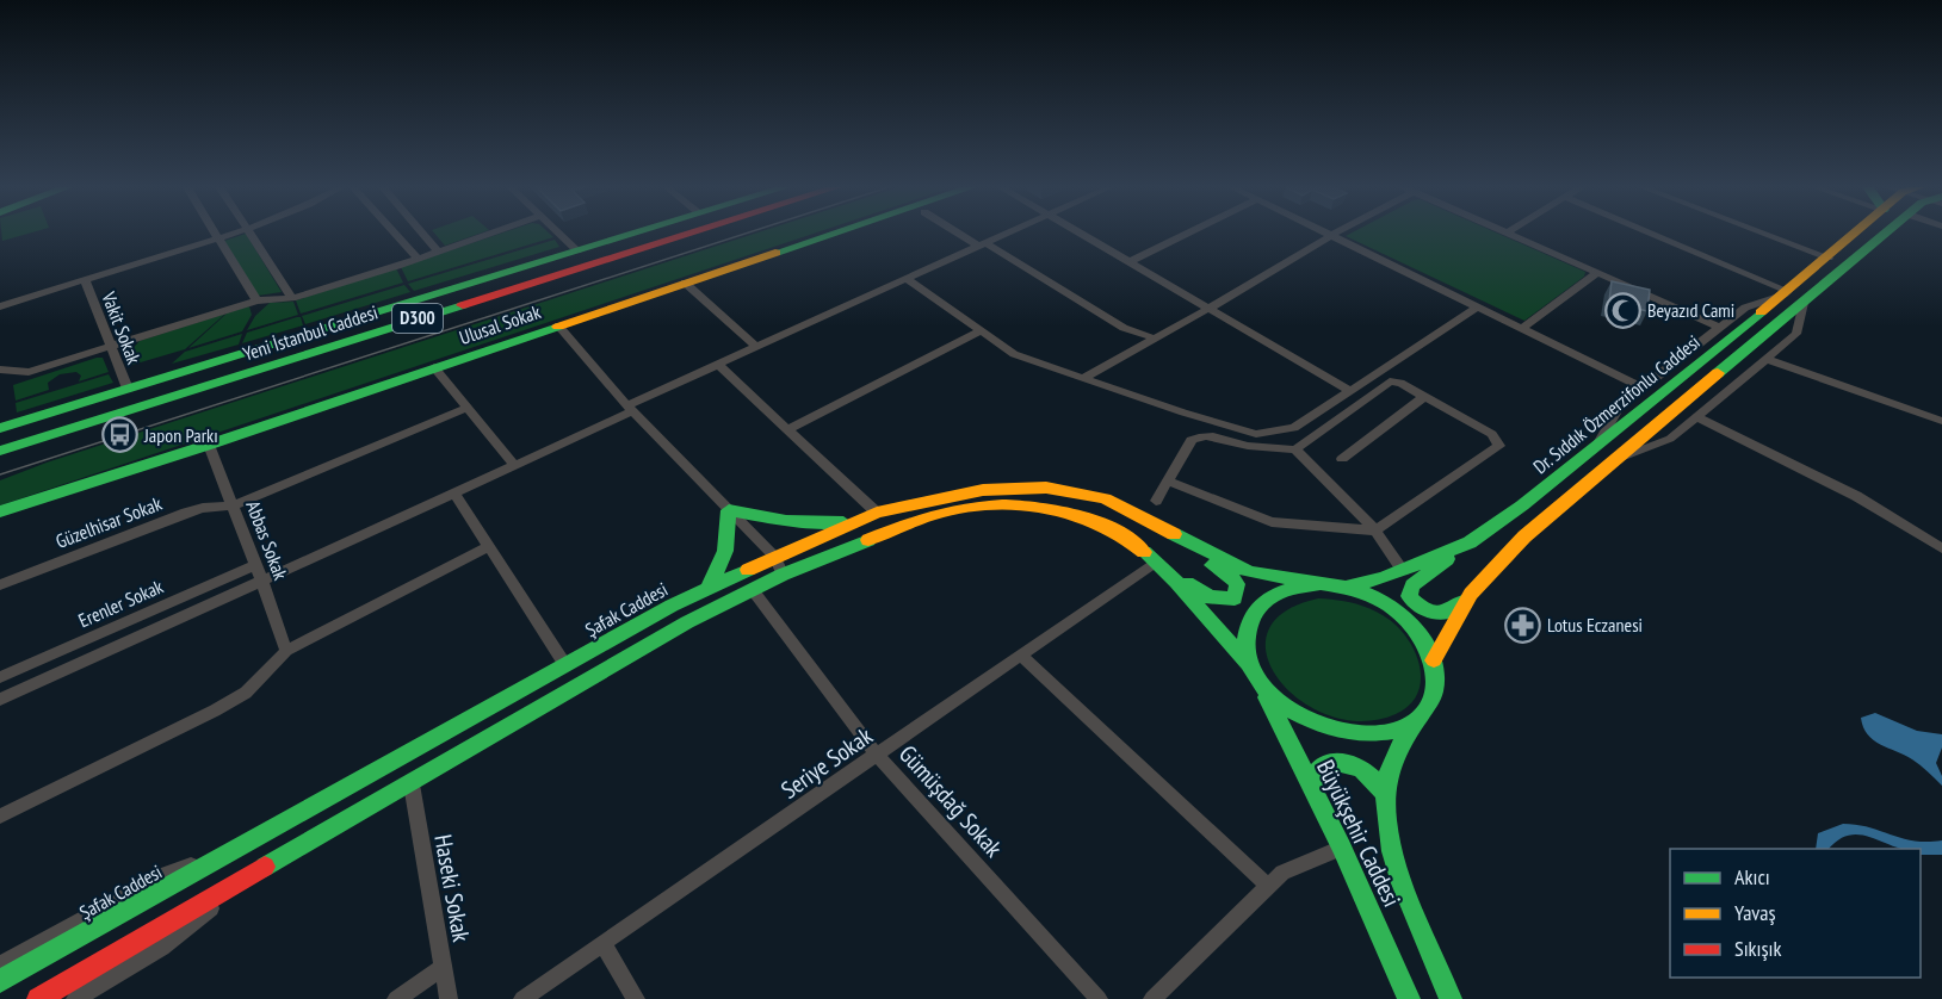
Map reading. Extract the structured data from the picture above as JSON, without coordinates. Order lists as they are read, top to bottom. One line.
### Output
{"streets":{"main road":["D300","Ulusal Sokak","Yeni İstanbul Caddesi","Dr. Sıddık Özmerzifonlu Caddesi","Şafak Caddesi","Büyükşehir Caddesi"],"street":["Vakit Sokak","Güzelhisar Sokak","Abbas Sokak","Erenler Sokak","Seriye Sokak","Gümüşdağ Sokak","Haseki Sokak"]},"crossings":[["Ulusal Sokak","Abbas Sokak"],["Vakit Sokak","Yeni İstanbul Caddesi"],["Dr. Sıddık Özmerzifonlu Caddesi","Şafak Caddesi"],["Dr. Sıddık Özmerzifonlu Caddesi","Büyükşehir Caddesi"],["Güzelhisar Sokak","Abbas Sokak"],["Abbas Sokak","Erenler Sokak"],["Şafak Caddesi","Büyükşehir Caddesi"],["Seriye Sokak","Gümüşdağ Sokak"]],"places":{"mosque":["Beyazıd Cami"],"bus stop":["Japon Parkı"],"pharmacy":["Lotus Eczanesi"]},"legend":["Akıcı","Yavaş","Sıkışık"]}
